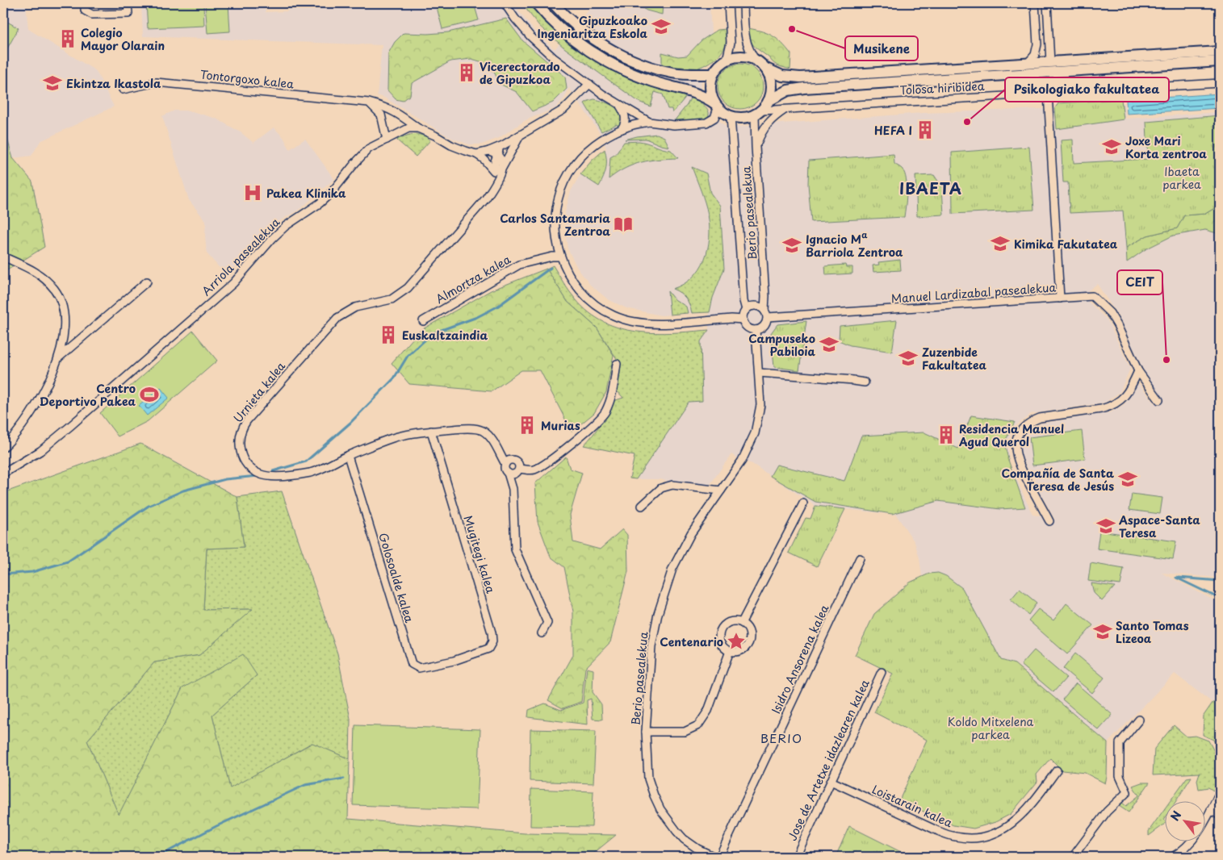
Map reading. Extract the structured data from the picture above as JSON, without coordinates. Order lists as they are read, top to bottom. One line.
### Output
{"streets":{"main road":["Tolosa hiribidea"],"street":["Tontorgoxo kalea","Berio pasealekua","Arriola pasealekua","Almortza kalea","Manuel Lardizabal pasealekua","Urnieta kalea","Mugitegi kalea","Golosoalde kalea","Isidro Ansorena kalea","Jose de Artetxe idazlearen kalea","Loistarain kalea"]},"crossings":[["Tontorgoxo kalea","Arriola pasealekua"],["Tolosa hiribidea","Berio pasealekua"],["Berio pasealekua","Manuel Lardizabal pasealekua"],["Urnieta kalea","Mugitegi kalea"],["Urnieta kalea","Golosoalde kalea"],["Mugitegi kalea","Golosoalde kalea"],["Jose de Artetxe idazlearen kalea","Loistarain kalea"]],"districts":["IBAETA","BERIO"],"parks":["Ibaeta parkea","Koldo Mitxelena parkea"],"places":{"school or university":["Gipuzkoako Ingeniaritza Eskola","Ekintza Ikastola","Joxe Mari Korta zentroa","Kimika Fakutatea","Ignacio Mª Barriola Zentroa","Campuseko Pabiloia","Zuzenbide Fakultatea","Compañía de Santa Teresa de Jesús","Aspace-Santa Teresa","Santo Tomas Lizeoa"],"other":["Musikene","Psikologiako fakultatea","CEIT"],"building":["Colegio Mayor Olarain","Vicerectorado de Gipuzkoa","HEFA I","Euskaltzaindia","Murias","Residencia Manuel Agud Querol"],"hospital":["Pakea Klinika"],"library":["Carlos Santamaria Zentroa"],"sports":["Centro Deportivo Pakea"],"place":["Centenario"]},"north":"top left"}
